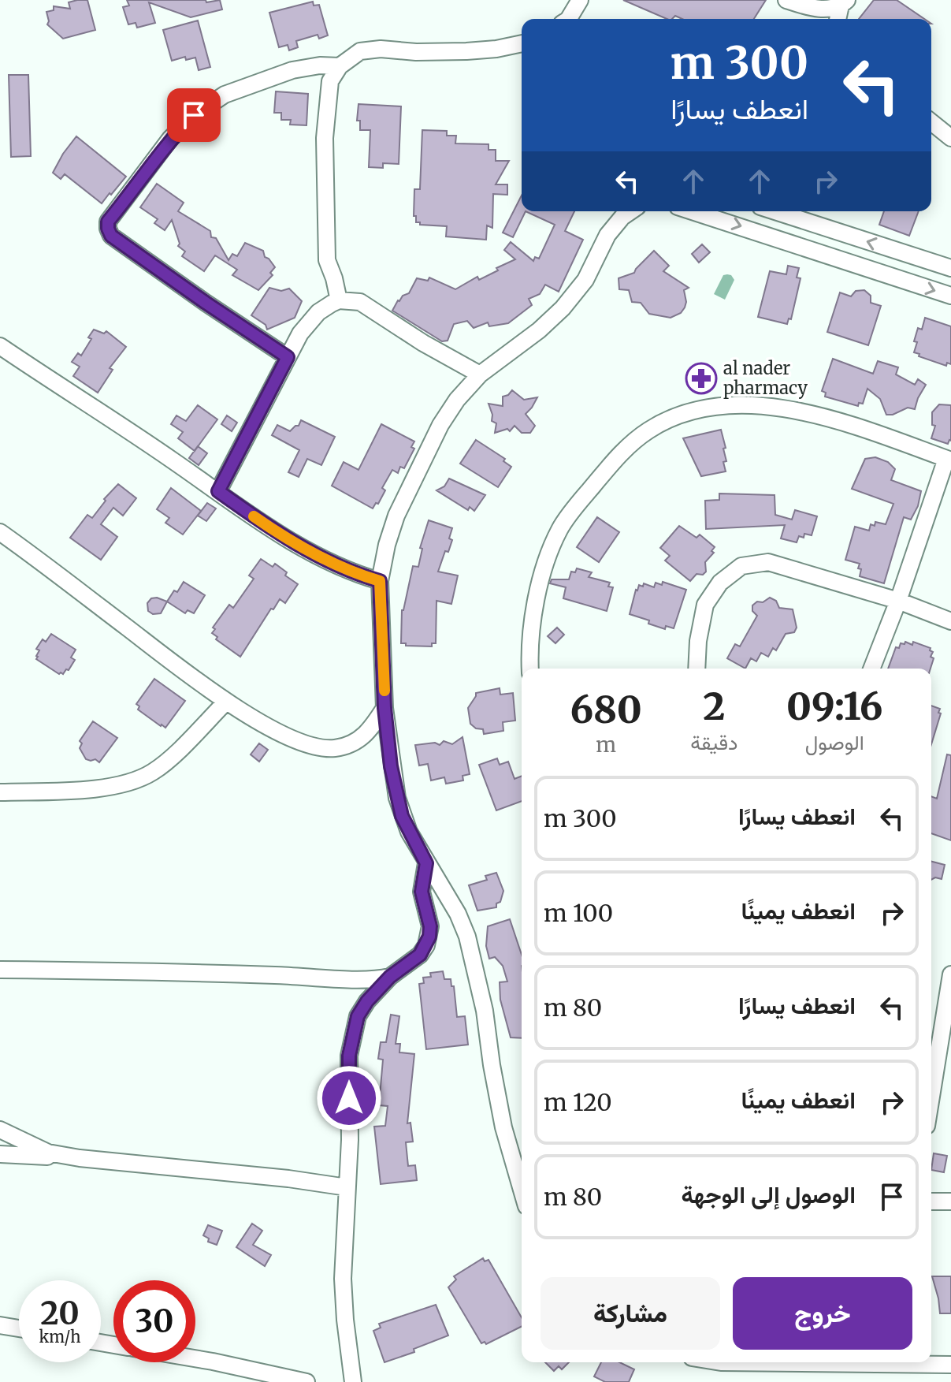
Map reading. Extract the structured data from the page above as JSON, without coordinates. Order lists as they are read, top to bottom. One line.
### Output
{"places":{"pharmacy":["al nader pharmacy"]},"page":{"turn":["300 m","انعطف يسارًا"],"eta":["09:16","الوصول","2","دقيقة","680","m"],"list":[{"name":"انعطف يسارًا","value":"300 m"},{"name":"انعطف يمينًا","value":"100 m"},{"name":"انعطف يسارًا","value":"80 m"},{"name":"انعطف يمينًا","value":"120 m"},{"name":"الوصول إلى الوجهة","value":"80 m"}],"buttons":["خروج","مشاركة"],"speed":"20 km/h","limit":"30"}}
